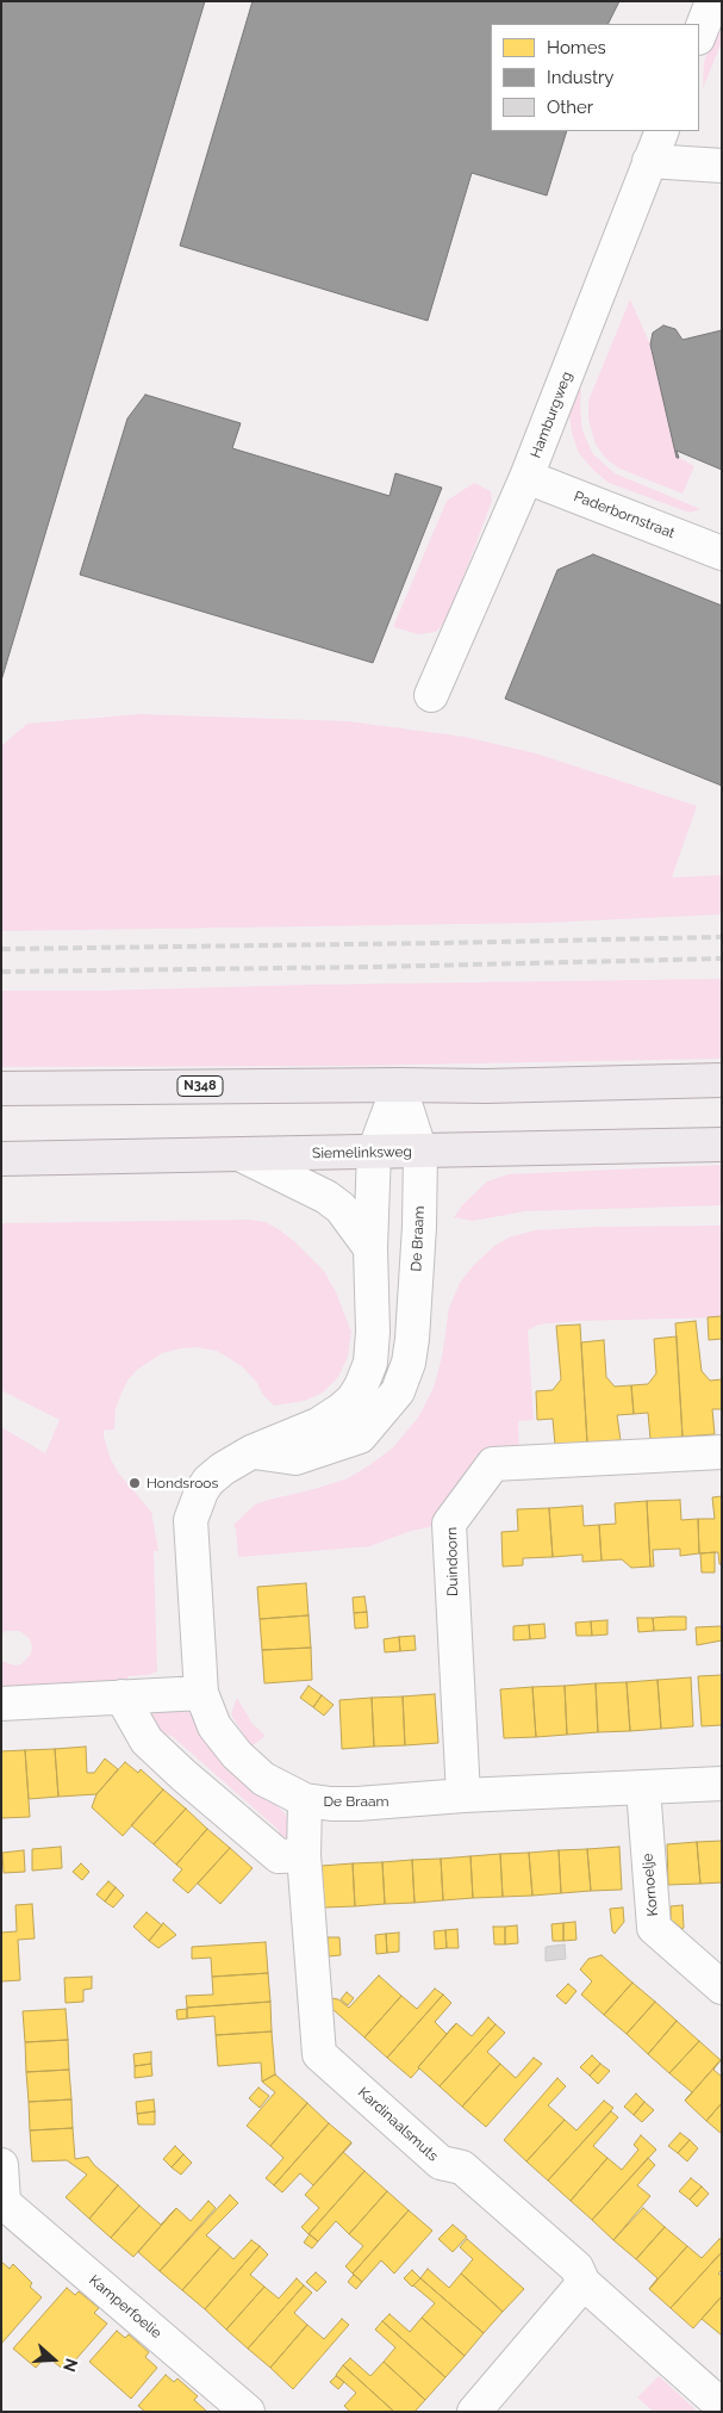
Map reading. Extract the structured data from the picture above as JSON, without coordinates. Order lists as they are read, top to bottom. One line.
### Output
{"streets":{"main road":["N348","Siemelinksweg"],"street":["Hamburgweg","Paderbornstraat","De Braam","Duindoorn","Kornoelje","Kardinaalsmuts","Kamperfoelie"]},"crossings":[["Hamburgweg","Paderbornstraat"],["N348","De Braam"],["Siemelinksweg","De Braam"],["De Braam","Duindoorn"],["De Braam","Kornoelje"],["De Braam","Kardinaalsmuts"]],"places":["Hondsroos"],"legend":["Homes","Industry","Other"],"north":"right"}
